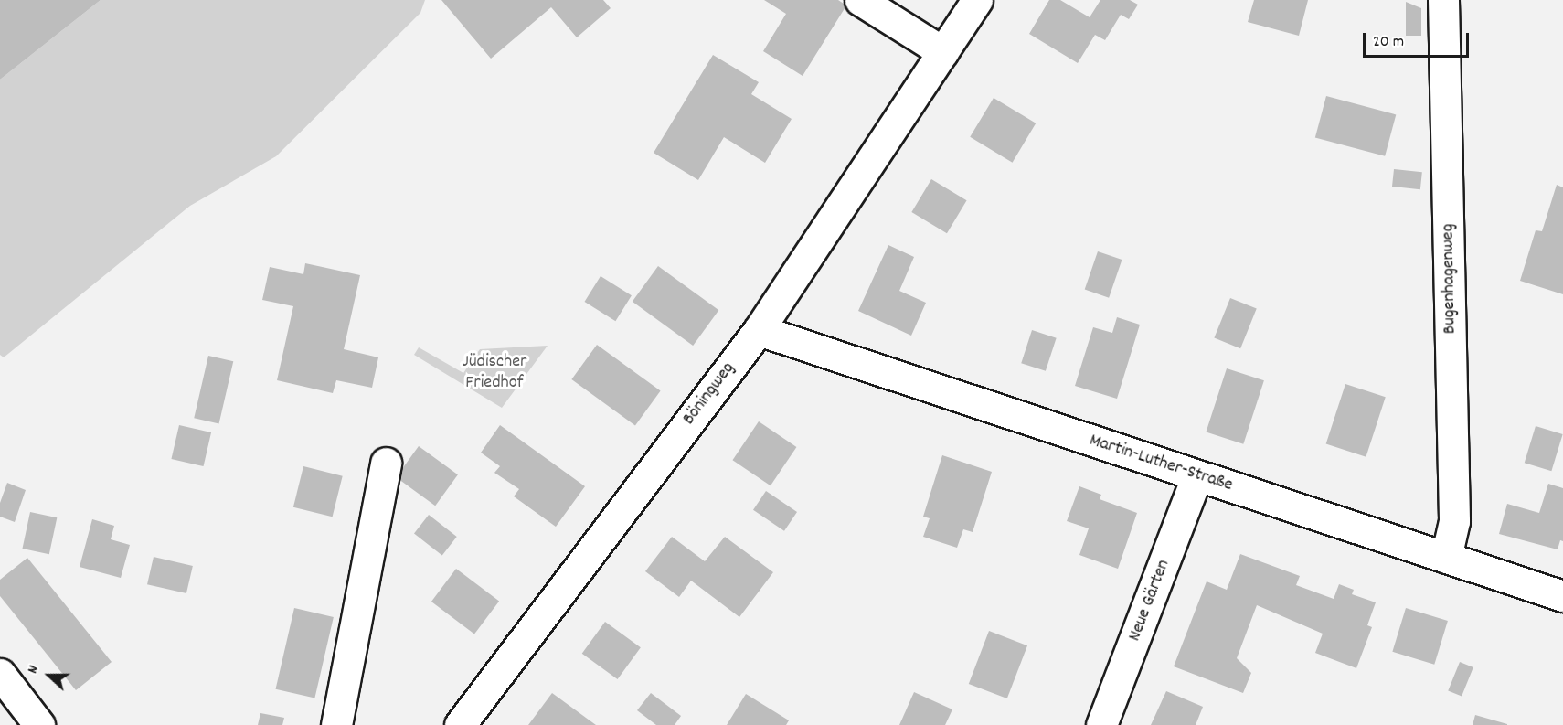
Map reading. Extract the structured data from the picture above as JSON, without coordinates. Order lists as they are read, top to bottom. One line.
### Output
{"streets":{"street":["Bugenhagenweg","Böningweg","Martin-Luther-Straße","Neue Gärten"]},"crossings":[["Bugenhagenweg","Martin-Luther-Straße"],["Böningweg","Martin-Luther-Straße"],["Martin-Luther-Straße","Neue Gärten"]],"parks":["Jüdischer Friedhof"],"scale_bar":"20 m","north":"left"}
